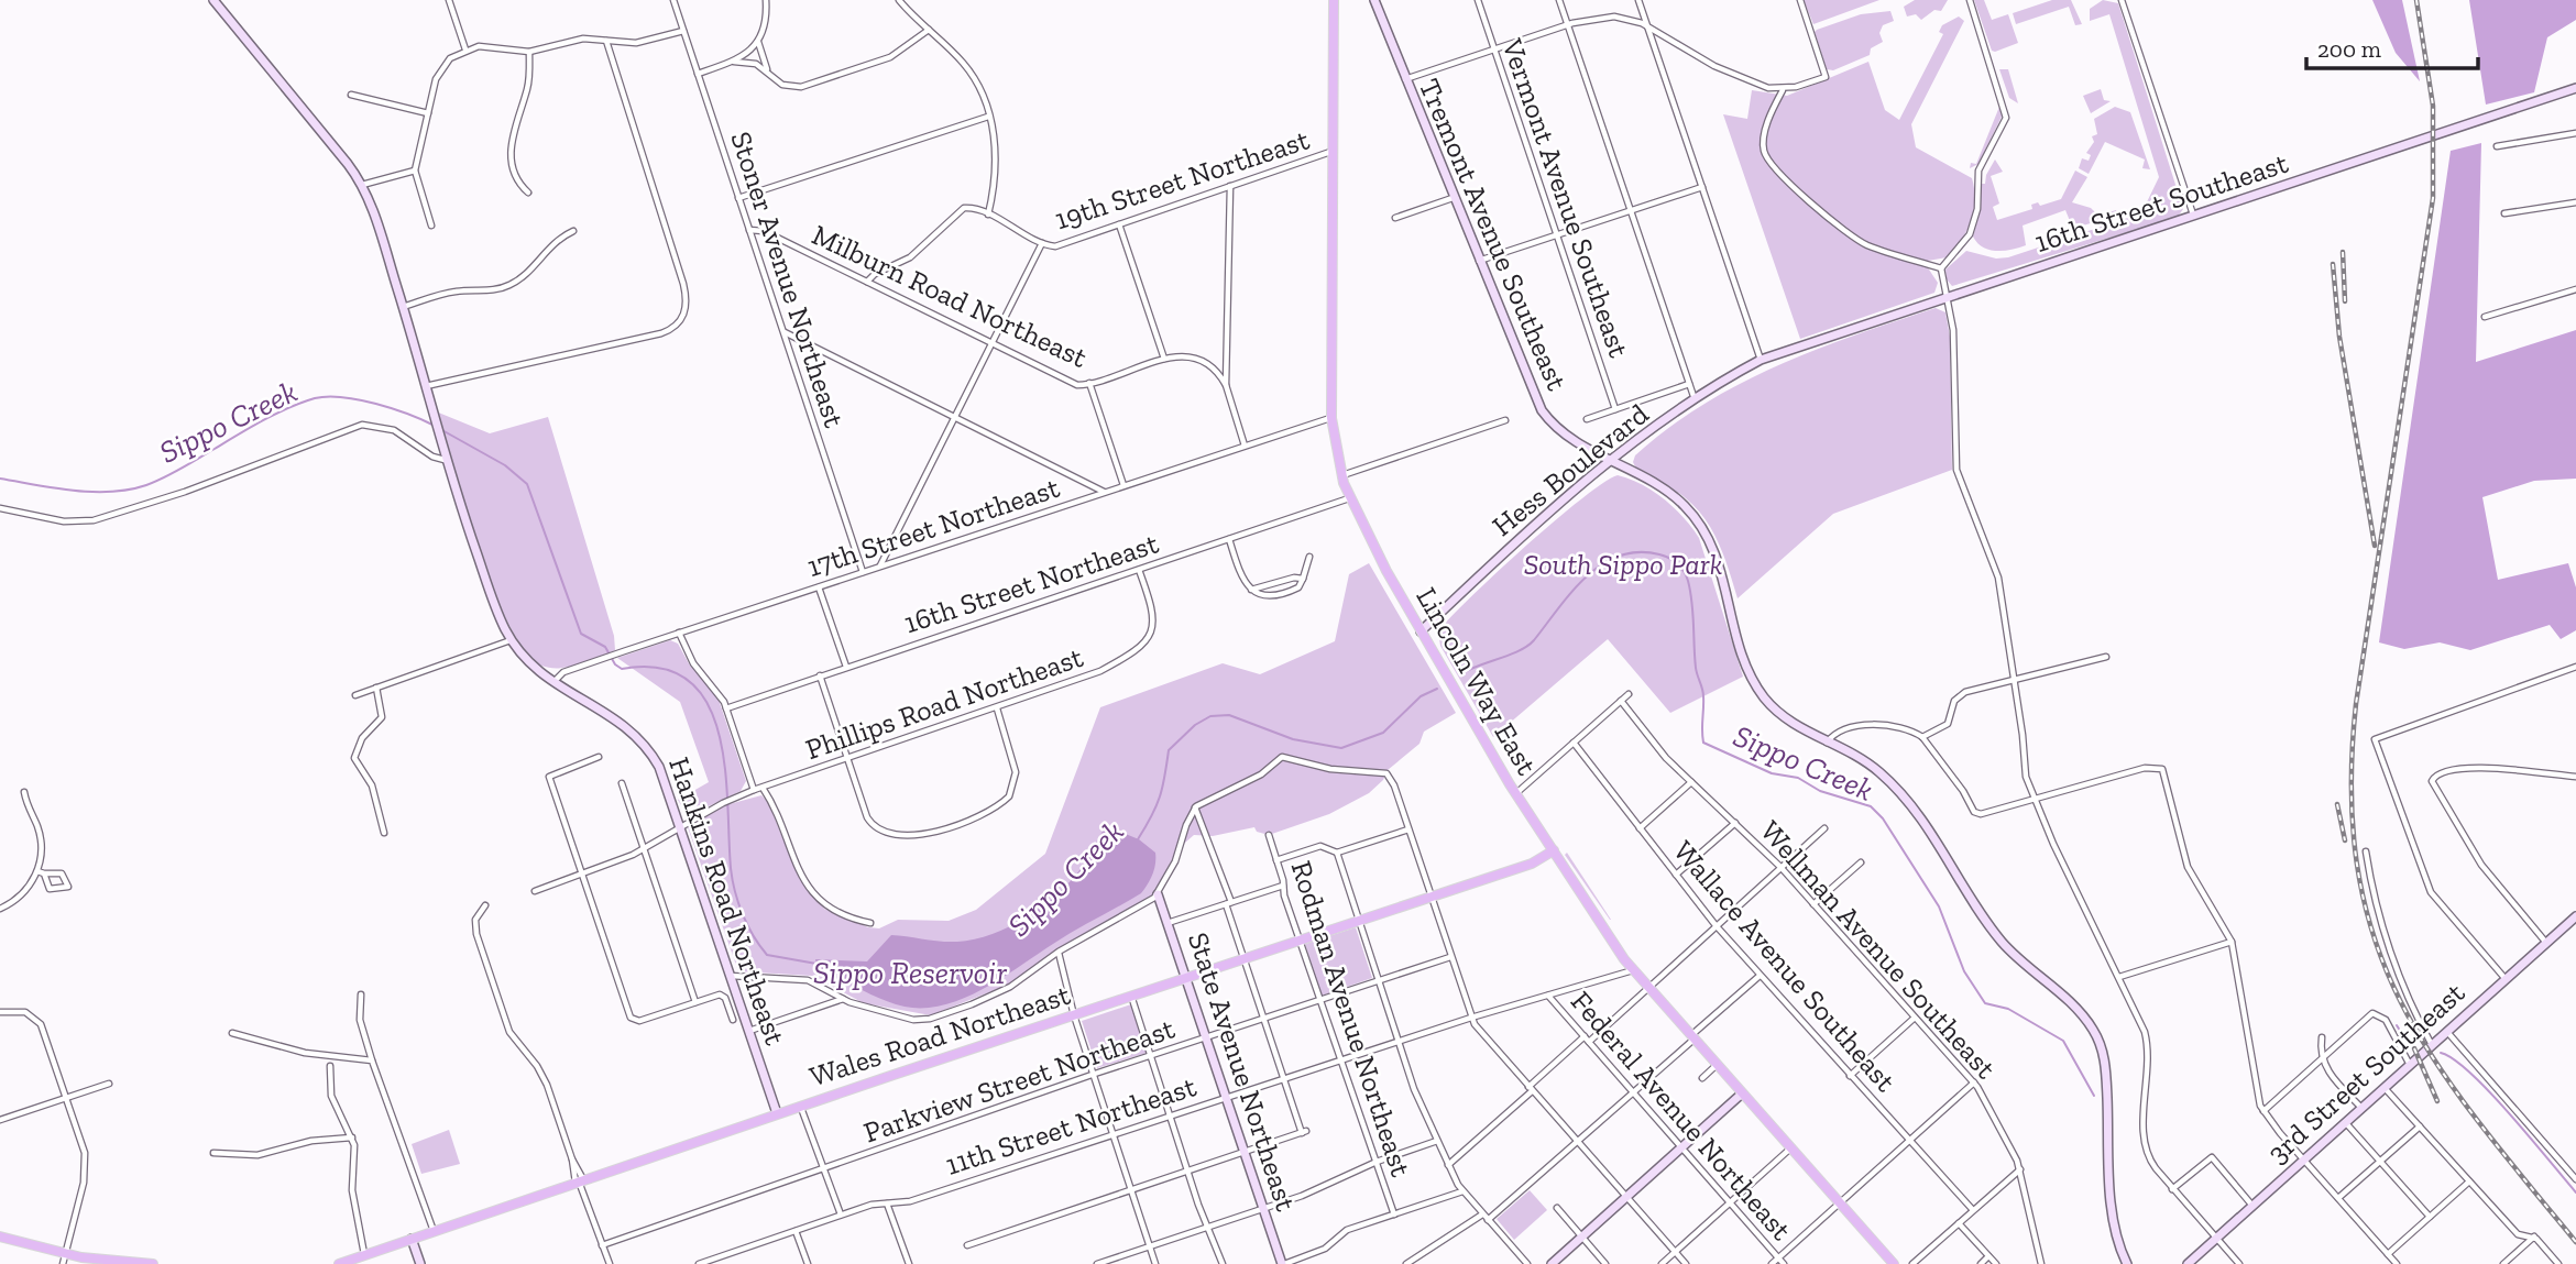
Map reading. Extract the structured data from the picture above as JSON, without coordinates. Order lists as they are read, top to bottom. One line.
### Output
{"streets":{"main road":["Lincoln Way East","Wales Road Northeast"],"street":["19th Street Northeast","Vermont Avenue Southeast","16th Street Southeast","Tremont Avenue Southeast","Stoner Avenue Northeast","Milburn Road Northeast","Hess Boulevard","17th Street Northeast","16th Street Northeast","Phillips Road Northeast","Hankins Road Northeast","Wellman Avenue Southeast","Wallace Avenue Southeast","Rodman Avenue Northeast","State Avenue Northeast","3rd Street Southeast","Parkview Street Northeast","Federal Avenue Northeast","11th Street Northeast"]},"crossings":[["19th Street Northeast","Lincoln Way East"],["16th Street Southeast","Hess Boulevard"],["Tremont Avenue Southeast","Hess Boulevard"],["Stoner Avenue Northeast","Milburn Road Northeast"],["Stoner Avenue Northeast","17th Street Northeast"],["Hess Boulevard","Lincoln Way East"],["17th Street Northeast","Lincoln Way East"],["17th Street Northeast","Hankins Road Northeast"],["16th Street Northeast","Lincoln Way East"],["16th Street Northeast","Phillips Road Northeast"],["Lincoln Way East","Wales Road Northeast"],["Lincoln Way East","11th Street Northeast"],["Phillips Road Northeast","Hankins Road Northeast"],["Hankins Road Northeast","Wales Road Northeast"],["Rodman Avenue Northeast","Wales Road Northeast"],["Rodman Avenue Northeast","Parkview Street Northeast"],["Rodman Avenue Northeast","11th Street Northeast"],["Wales Road Northeast","State Avenue Northeast"],["State Avenue Northeast","Parkview Street Northeast"],["State Avenue Northeast","11th Street Northeast"],["Federal Avenue Northeast","11th Street Northeast"]],"water":["Sippo Creek","Sippo Reservoir"],"parks":["South Sippo Park"],"scale_bar":"200 m"}
